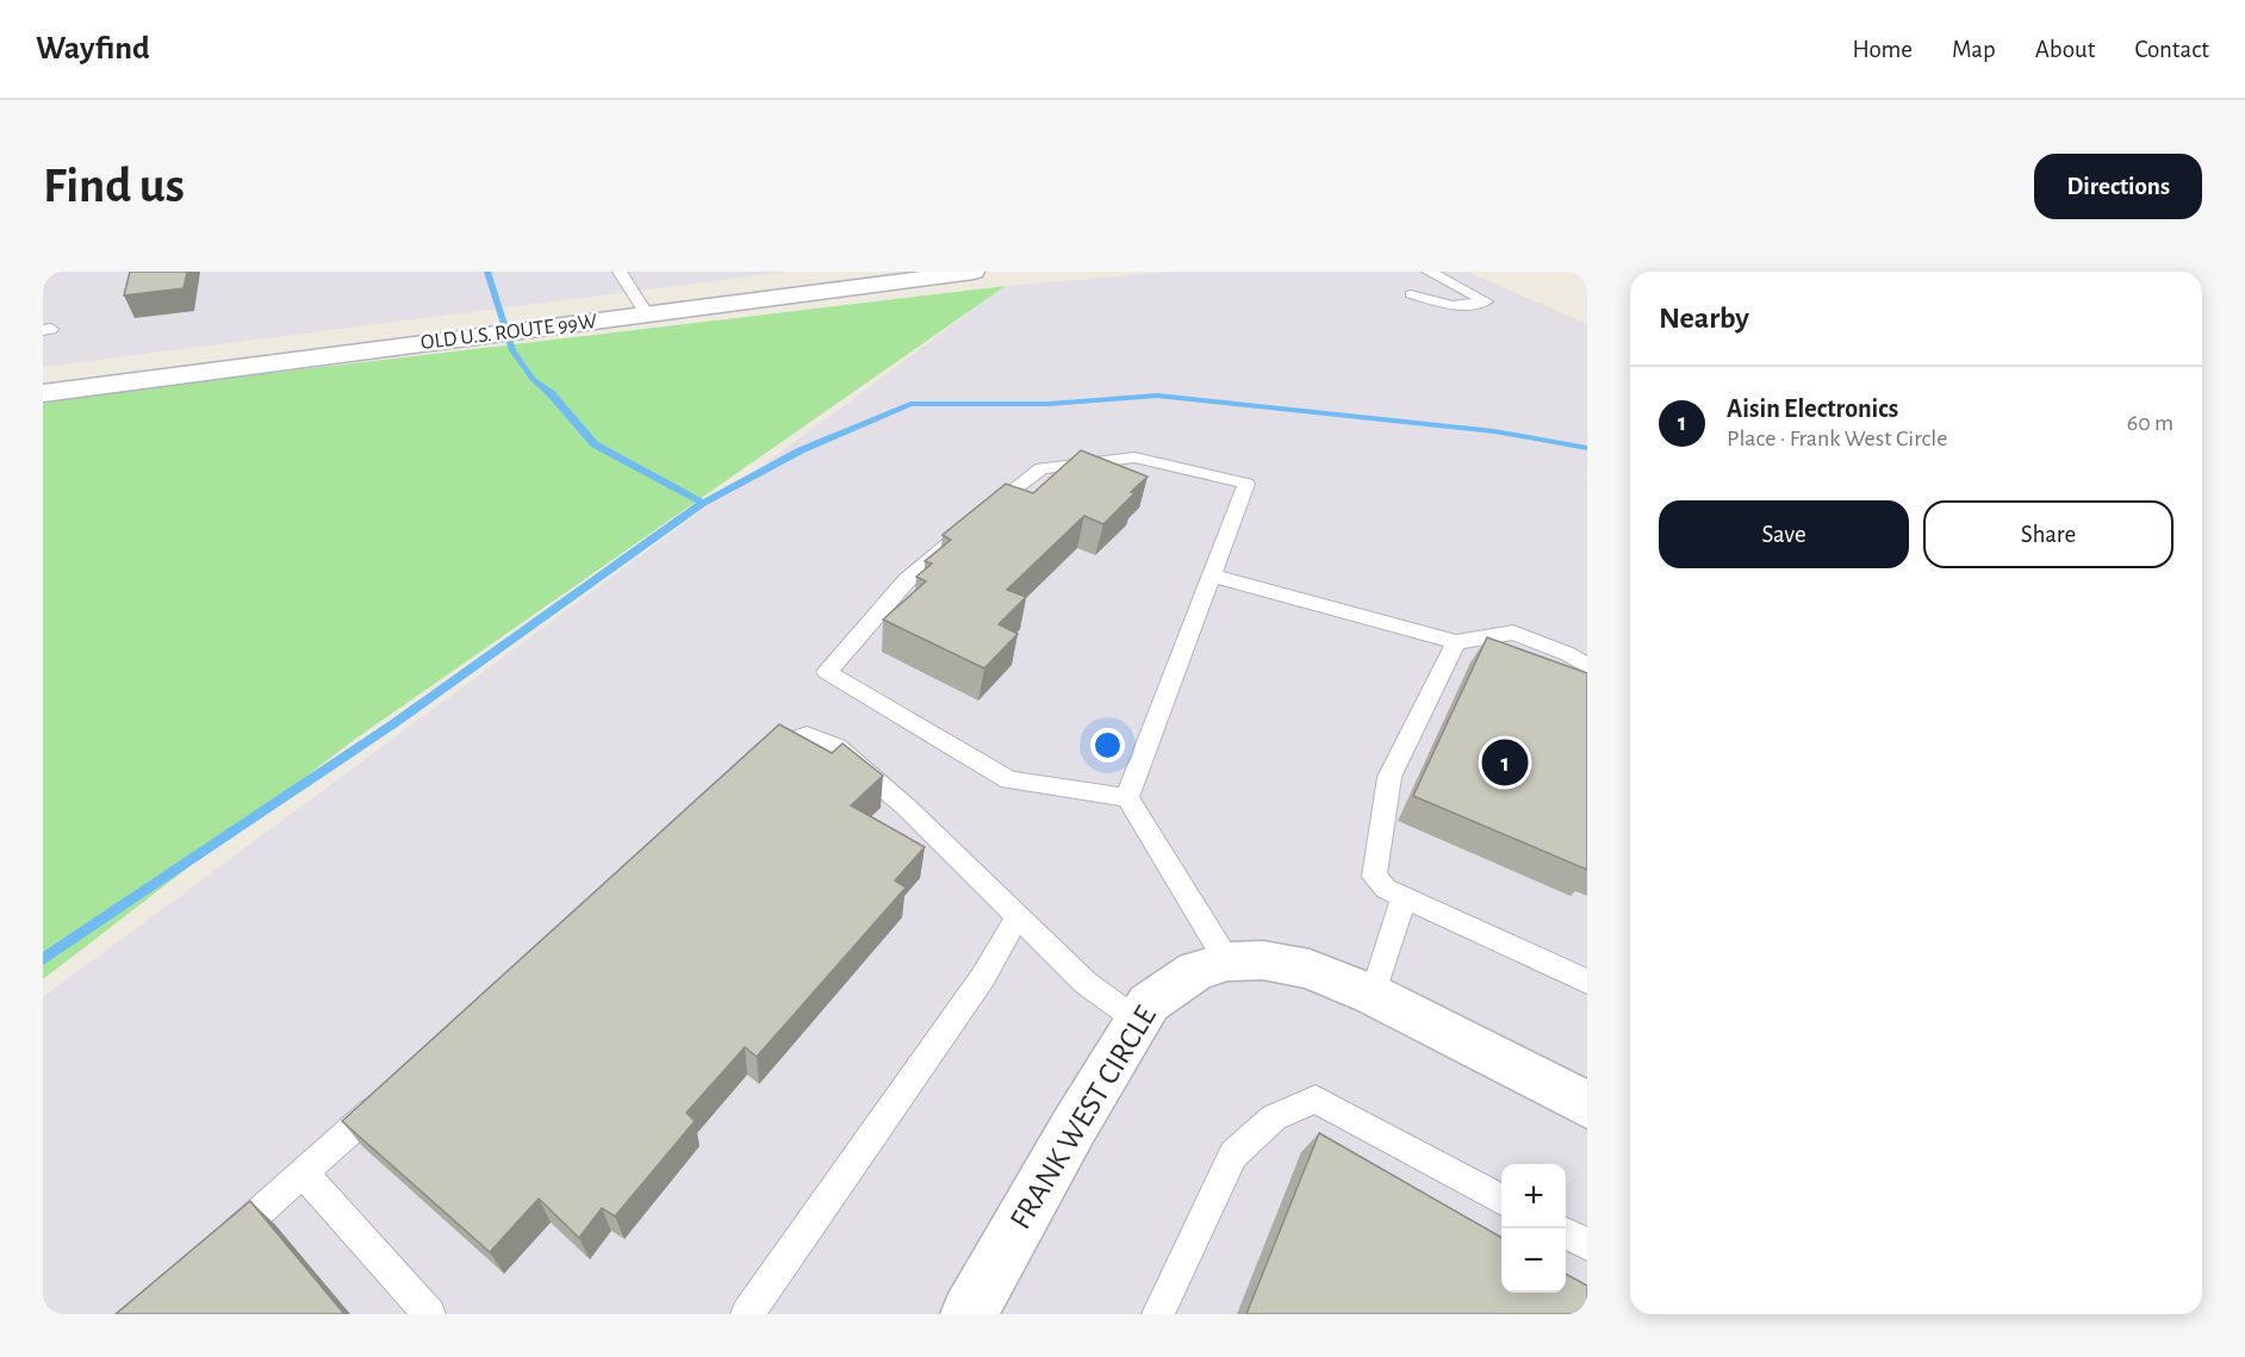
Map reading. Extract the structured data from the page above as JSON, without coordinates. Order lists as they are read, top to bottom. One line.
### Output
{"streets":{"main road":["OLD U.S. ROUTE 99W","FRANK WEST CIRCLE"]},"page":{"header":"Wayfind","nav":["Home","Map","About","Contact"],"buttons":["Directions",["Save","Share"]],"title":"Find us","heading":"Nearby","list":[{"mark":"1","name":"Aisin Electronics","note":"Place · Frank West Circle","value":"60 m"}],"pins":"1","map_buttons":["+","−"]}}
